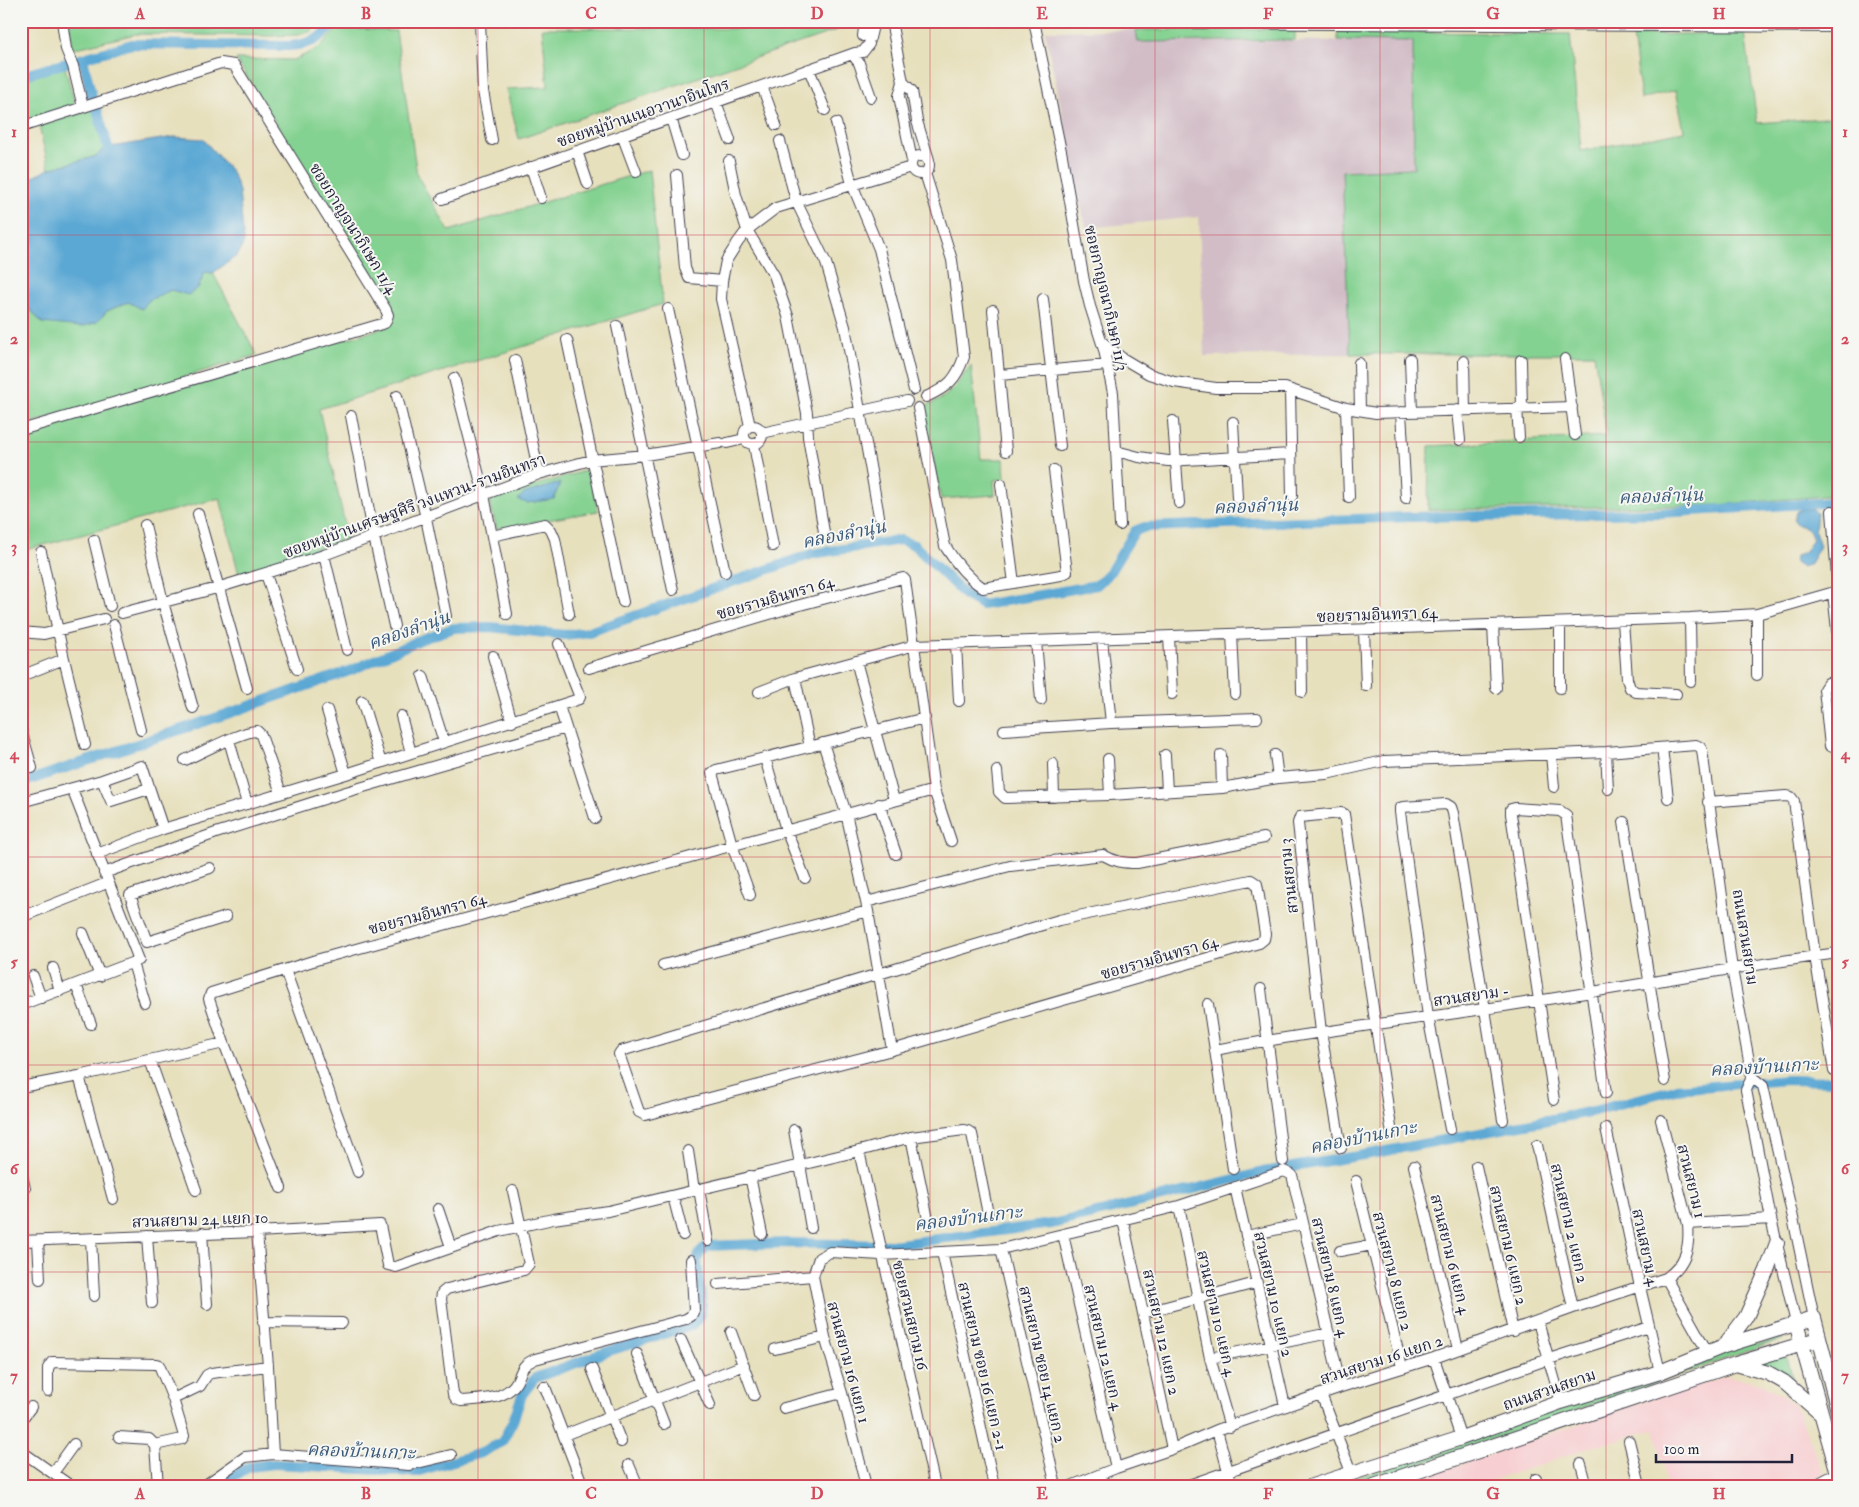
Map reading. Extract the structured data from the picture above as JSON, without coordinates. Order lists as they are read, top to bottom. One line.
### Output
{"streets":{"street":["ซอยหมู่บ้านเนอวานาอินโทร","ซอยกาญจนาภิเษก 11/4","ซอยกาญจนาภิเษก 11/3","ซอยหมู่บ้านเศรษฐศิริ วงแหวน-รามอินทรา","ซอยรามอินทรา 64","สวนสยาม 3","ถนนสวนสยาม","สวนสยาม -","สวนสยาม 1","สวนสยาม 24 แยก 10","สวนสยาม 2 แยก 2","สวนสยาม 6 แยก 2","สวนสยาม 4","สวนสยาม 6 แยก 4","สวนสยาม 8 แยก 2","สวนสยาม 8 แยก 4","สวนสยาม 10 แยก 2","สวนสยาม 10 แยก 4","ซอยสวนสยาม 16","สวนสยาม 12 แยก 2","สวนสยาม 12 แยก 4","สวนสยาม 16 แยก 2","สวนสยาม 16 แยก 1","สวนสยาม ซอย 14 แยก 2","สวนสยาม ซอย 16 แยก 2-1"]},"crossings":[["สวนสยาม 3","สวนสยาม -"],["ถนนสวนสยาม","สวนสยาม -"],["ถนนสวนสยาม","สวนสยาม 4"],["สวนสยาม 1","สวนสยาม 16 แยก 2"],["สวนสยาม 2 แยก 2","สวนสยาม 16 แยก 2"],["สวนสยาม 6 แยก 2","สวนสยาม 16 แยก 2"],["สวนสยาม 4","สวนสยาม 16 แยก 2"],["สวนสยาม 6 แยก 4","สวนสยาม 16 แยก 2"],["สวนสยาม 8 แยก 2","สวนสยาม 16 แยก 2"],["สวนสยาม 8 แยก 4","สวนสยาม 10 แยก 2"],["สวนสยาม 8 แยก 4","สวนสยาม 16 แยก 2"],["สวนสยาม 10 แยก 2","สวนสยาม 16 แยก 2"],["สวนสยาม 10 แยก 4","สวนสยาม 16 แยก 2"],["สวนสยาม 12 แยก 2","สวนสยาม 16 แยก 2"],["สวนสยาม 12 แยก 4","สวนสยาม 16 แยก 2"]],"water":["คลองลำนุ่น","คลองบ้านเกาะ"],"scale_bar":"100 m","grid":{"columns":["A","B","C","D","E","F","G","H"],"rows":["1","2","3","4","5","6","7"]}}
